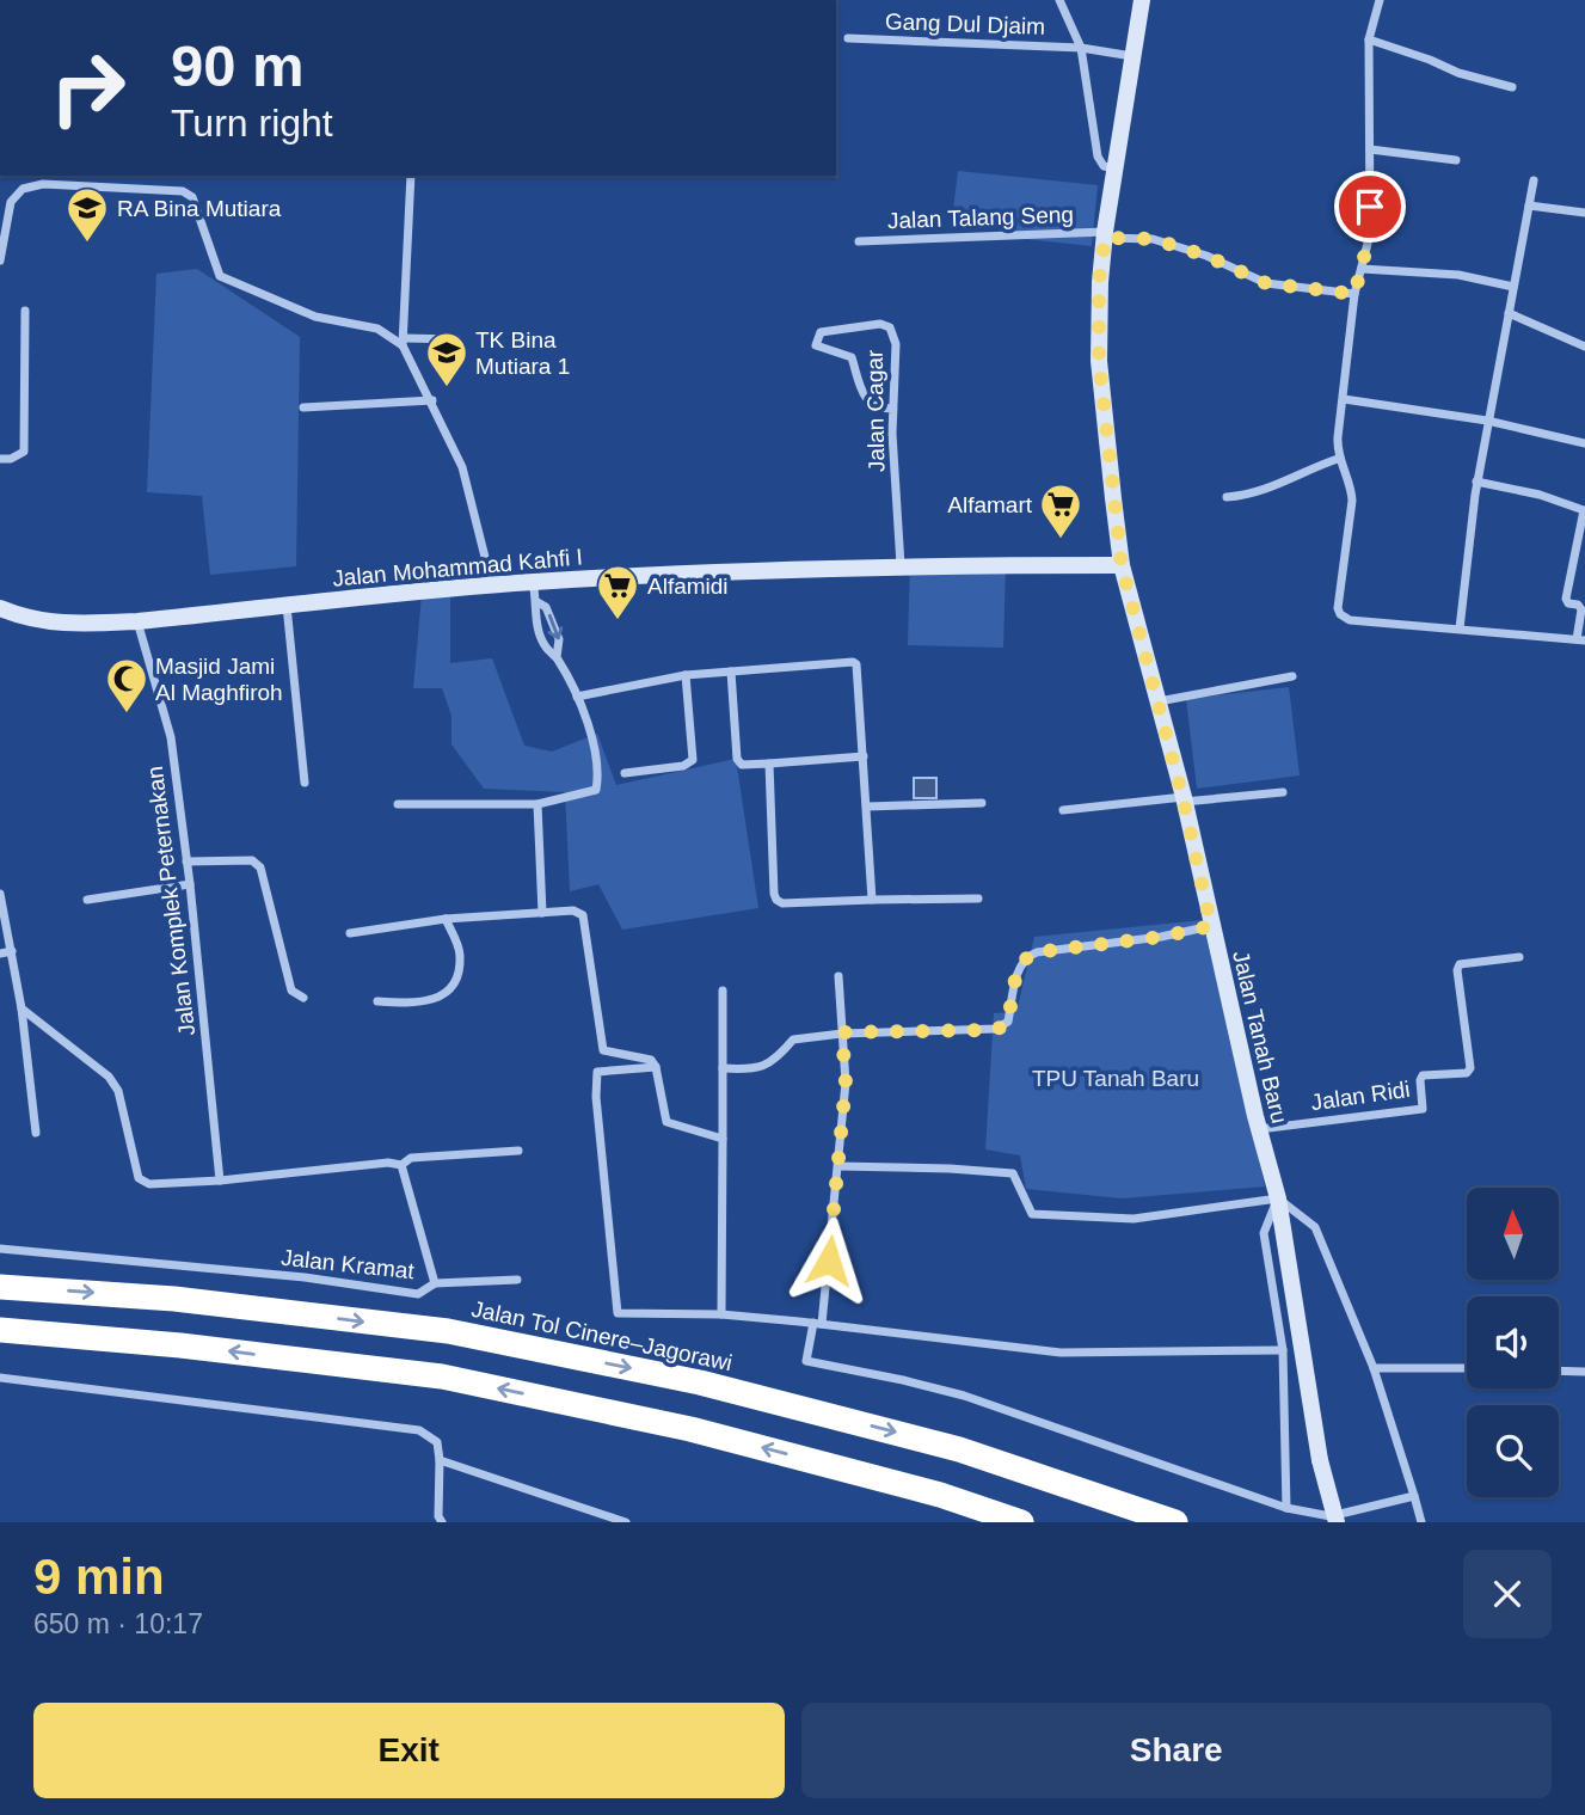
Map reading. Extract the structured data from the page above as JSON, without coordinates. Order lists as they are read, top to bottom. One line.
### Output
{"streets":{"highway":["Jalan Tol Cinere–Jagorawi"],"main road":["Jalan Mohammad Kahfi I","Jalan Tanah Baru"],"street":["Gang Dul Djaim","Jalan Talang Seng","Jalan Cagar","Jalan Komplek Peternakan","Jalan Ridi","Jalan Kramat"]},"crossings":[["Gang Dul Djaim","Jalan Tanah Baru"],["Jalan Talang Seng","Jalan Tanah Baru"],["Jalan Cagar","Jalan Mohammad Kahfi I"],["Jalan Mohammad Kahfi I","Jalan Komplek Peternakan"],["Jalan Mohammad Kahfi I","Jalan Tanah Baru"],["Jalan Tanah Baru","Jalan Ridi"]],"parks":["TPU Tanah Baru"],"places":{"school or university":["RA Bina Mutiara","TK Bina Mutiara 1"],"supermarket":["Alfamart","Alfamidi"],"mosque":["Masjid Jami Al Maghfiroh"]},"north":"top","page":{"turn":["90 m","Turn right"],"heading":["9 min","650 m · 10:17"],"buttons":["Exit","Share"]}}
